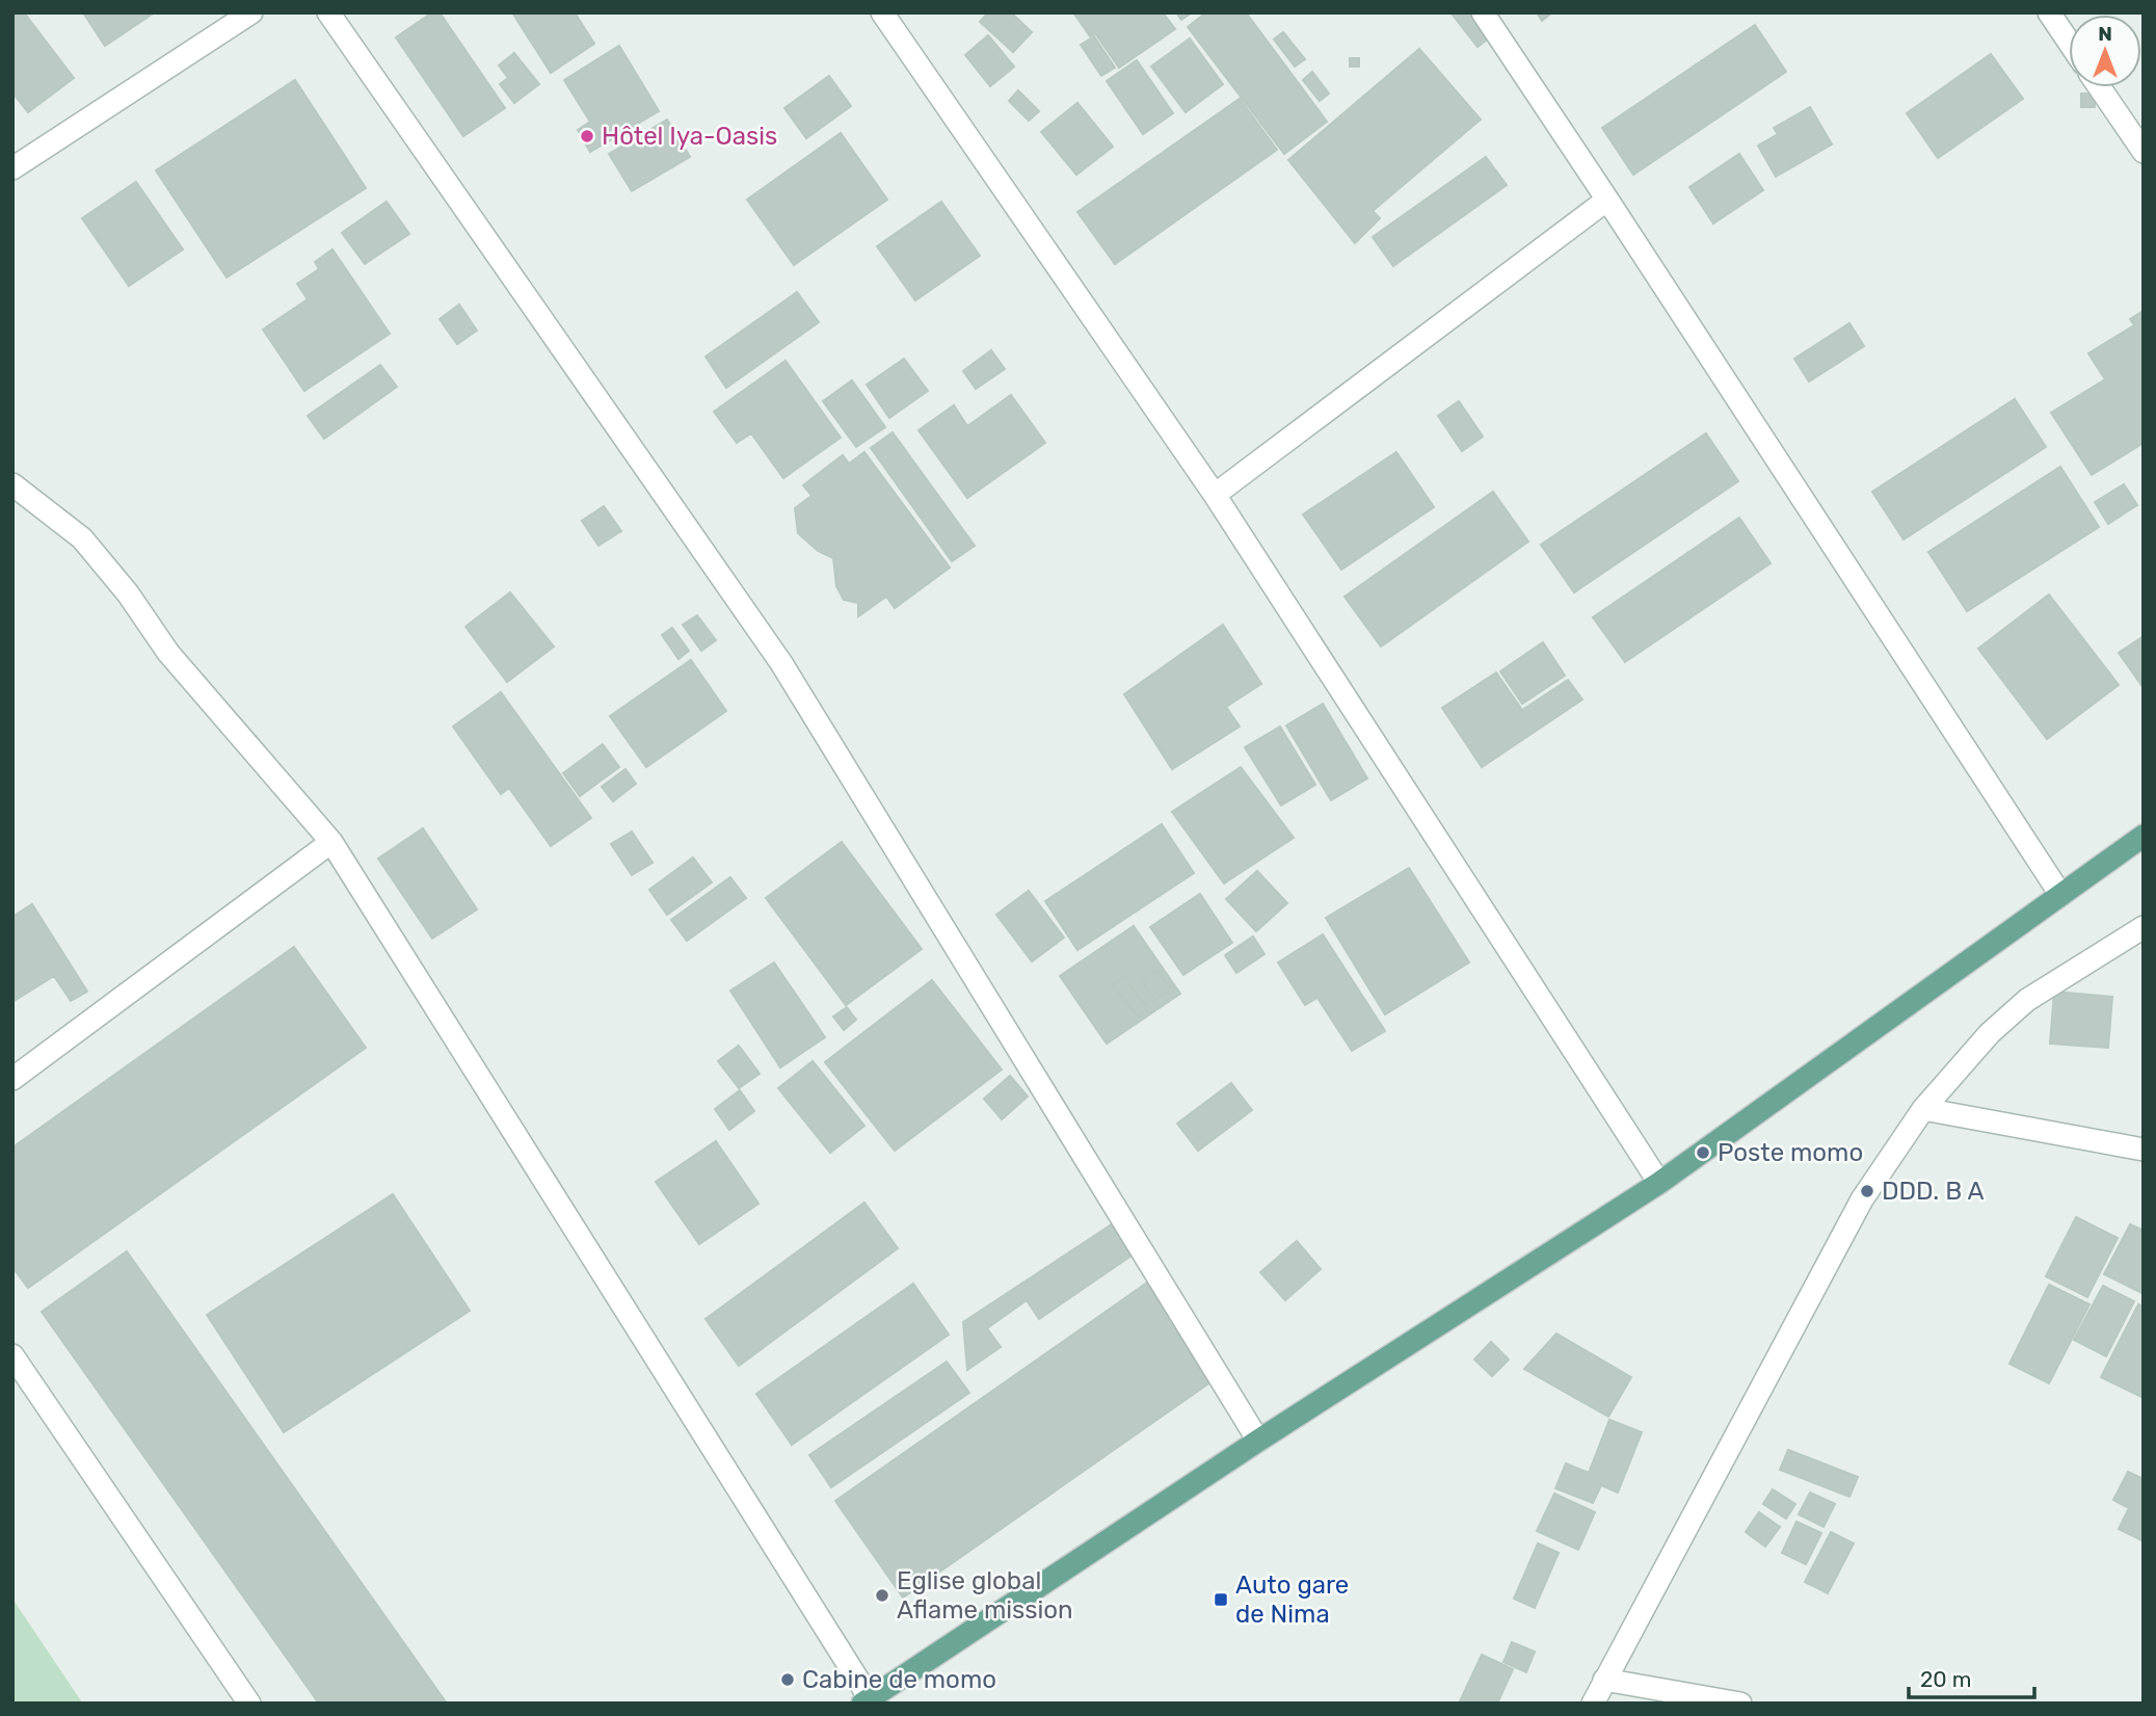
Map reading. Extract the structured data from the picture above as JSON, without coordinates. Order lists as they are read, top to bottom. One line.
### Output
{"places":{"other":["Hôtel Iya-Oasis","Poste momo","DDD. B A","Eglise global Aflame mission","Cabine de momo"],"transit":["Auto gare de Nima"]},"scale_bar":"20 m","north":"top"}
